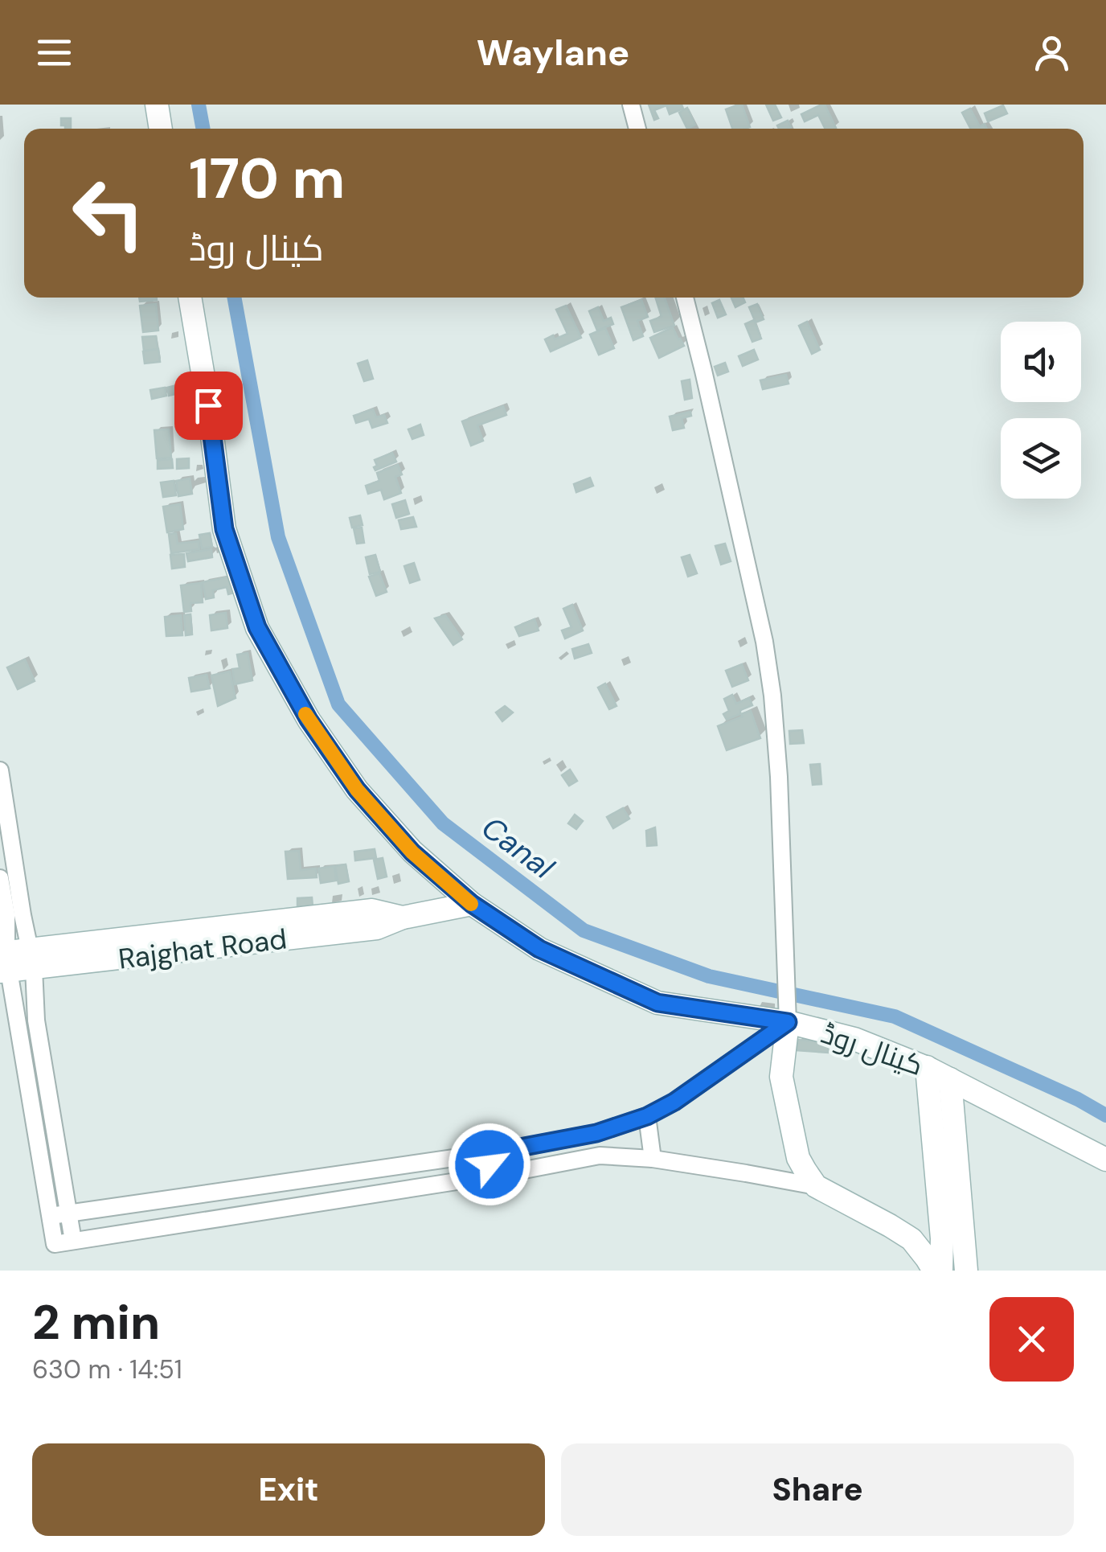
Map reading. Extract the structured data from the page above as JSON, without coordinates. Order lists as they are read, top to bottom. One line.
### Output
{"streets":{"street":["Rajghat Road","کینال روڈ"]},"crossings":[["Rajghat Road","کینال روڈ"]],"water":["Canal"],"page":{"header":"Waylane","turn":["170 m","کینال روڈ"],"heading":["2 min","630 m · 14:51"],"buttons":["Exit","Share"]}}
